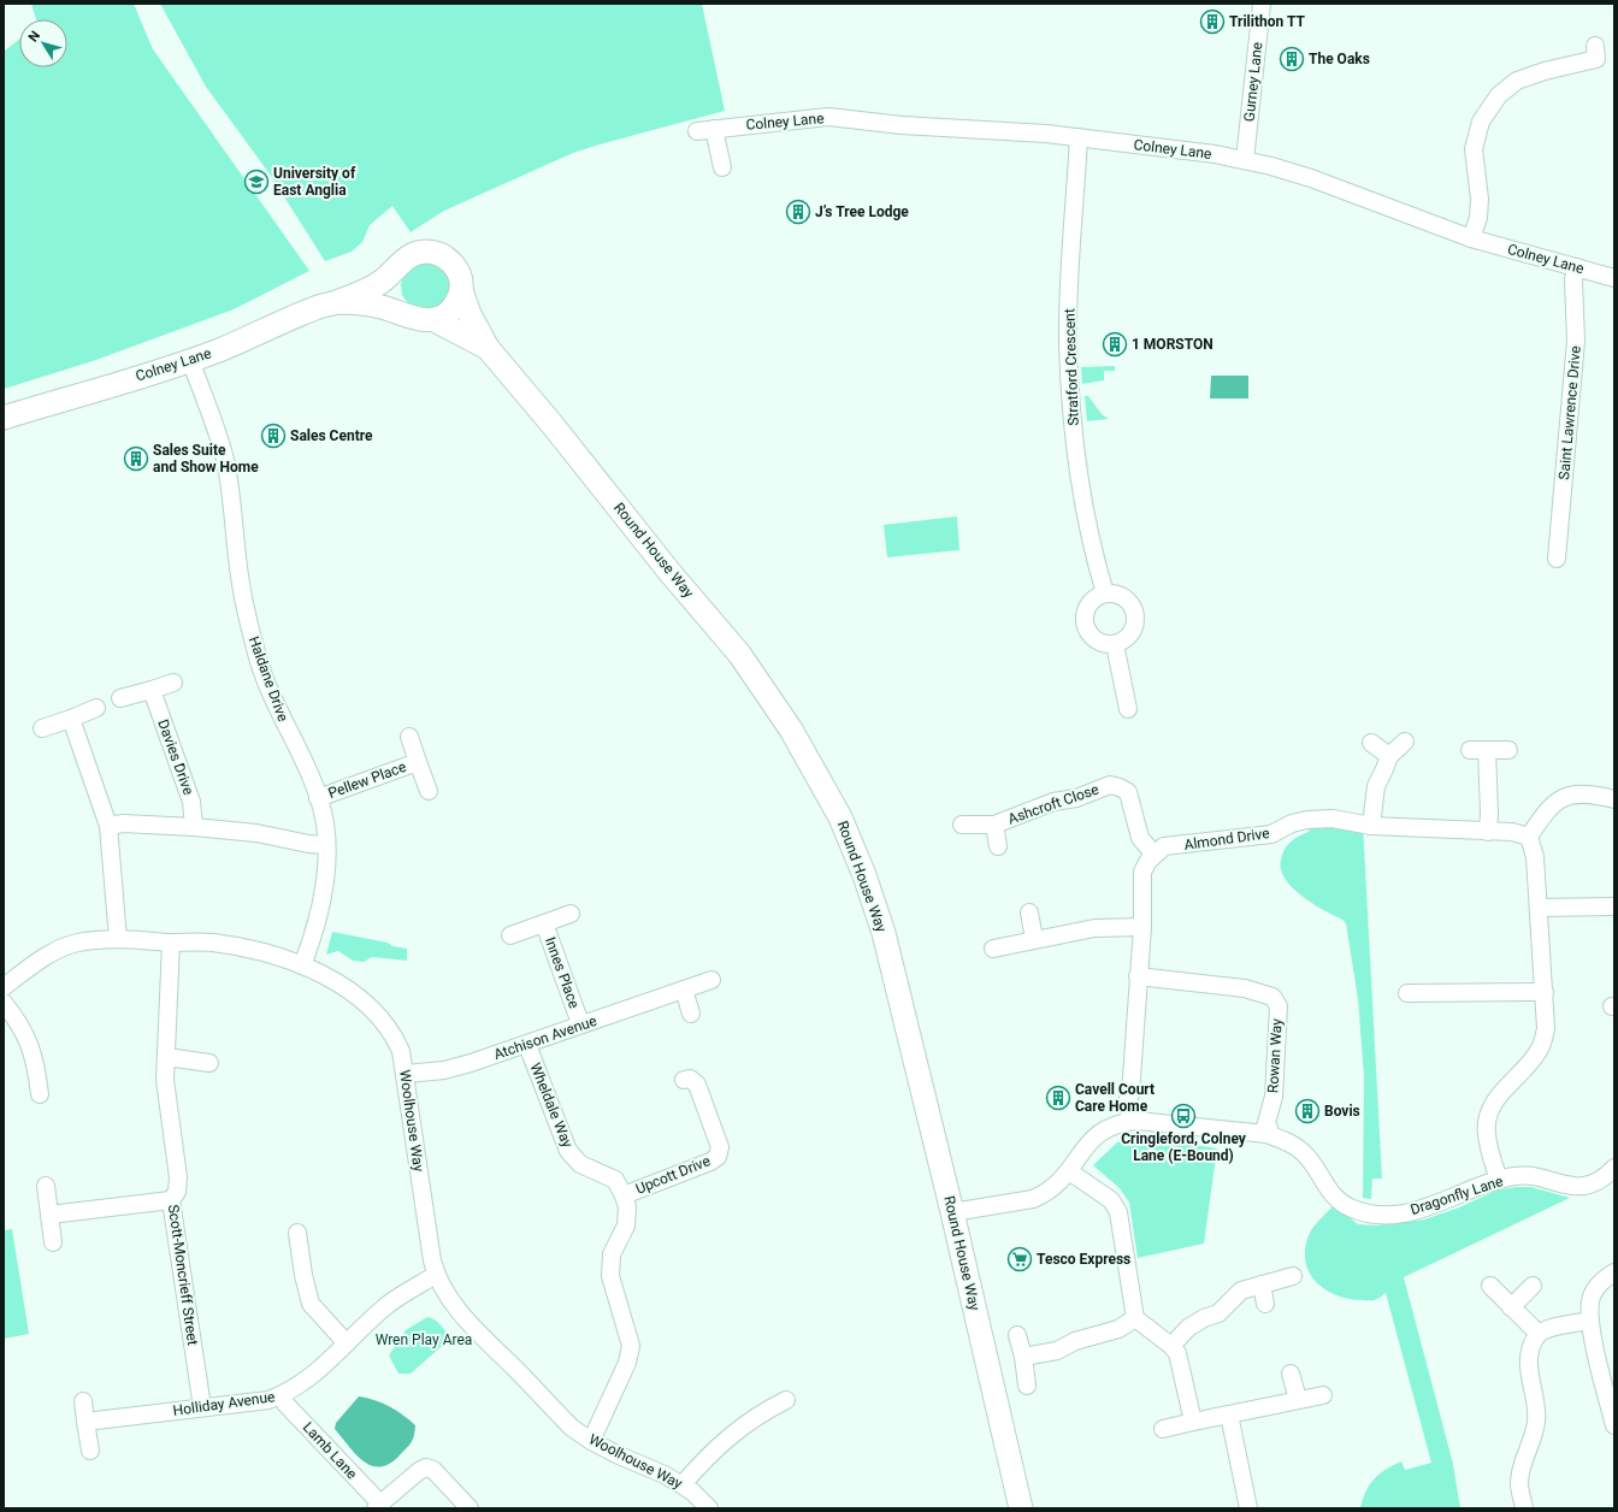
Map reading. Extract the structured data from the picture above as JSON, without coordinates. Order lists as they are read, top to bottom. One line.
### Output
{"streets":{"street":["Gurney Lane","Colney Lane","Stratford Crescent","Saint Lawrence Drive","Round House Way","Haldane Drive","Davies Drive","Pellew Place","Ashcroft Close","Almond Drive","Innes Place","Atchison Avenue","Rowan Way","Wheldale Way","Woolhouse Way","Upcott Drive","Dragonfly Lane","Scott-Moncrieff Street","Holliday Avenue","Lamb Lane"]},"crossings":[["Gurney Lane","Colney Lane"],["Colney Lane","Stratford Crescent"],["Colney Lane","Saint Lawrence Drive"],["Colney Lane","Round House Way"],["Colney Lane","Haldane Drive"],["Round House Way","Dragonfly Lane"],["Haldane Drive","Pellew Place"],["Haldane Drive","Woolhouse Way"],["Ashcroft Close","Almond Drive"],["Innes Place","Atchison Avenue"],["Atchison Avenue","Wheldale Way"],["Atchison Avenue","Woolhouse Way"],["Rowan Way","Dragonfly Lane"],["Wheldale Way","Upcott Drive"],["Woolhouse Way","Scott-Moncrieff Street"],["Woolhouse Way","Holliday Avenue"],["Scott-Moncrieff Street","Holliday Avenue"],["Holliday Avenue","Lamb Lane"]],"parks":["Wren Play Area"],"places":{"building":["Trilithon TT","The Oaks","J’s Tree Lodge","1 MORSTON","Sales Centre","Sales Suite and Show Home","Cavell Court Care Home","Bovis"],"school or university":["University of East Anglia"],"bus stop":["Cringleford, Colney Lane (E-Bound)"],"supermarket":["Tesco Express"]},"north":"top left"}
